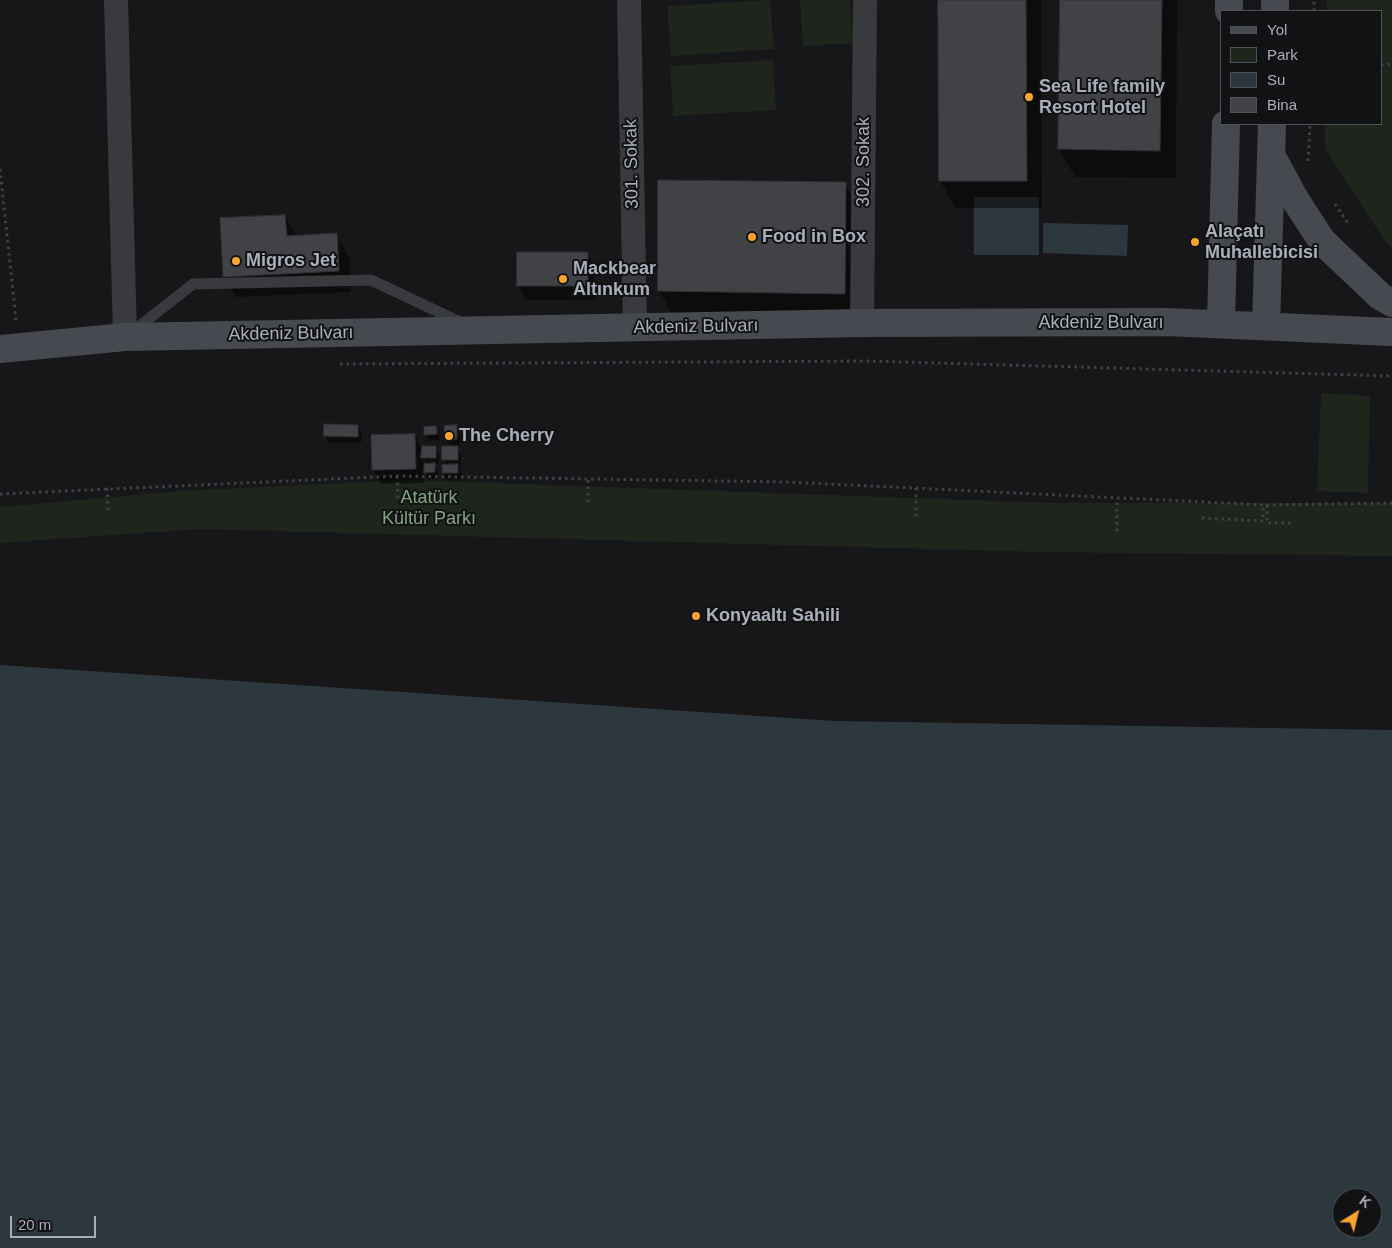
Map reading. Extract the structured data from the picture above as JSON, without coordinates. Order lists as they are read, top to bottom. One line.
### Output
{"streets":{"main road":["Akdeniz Bulvarı"],"street":["302. Sokak","301. Sokak"]},"crossings":[["302. Sokak","Akdeniz Bulvarı"],["301. Sokak","Akdeniz Bulvarı"]],"parks":["Atatürk Kültür Parkı"],"places":["Sea Life family Resort Hotel","Food in Box","Alaçatı Muhallebicisi","Migros Jet","Mackbear Altınkum","The Cherry","Konyaaltı Sahili"],"legend":["Yol","Park","Su","Bina"],"scale_bar":"20 m","north":"top right"}
